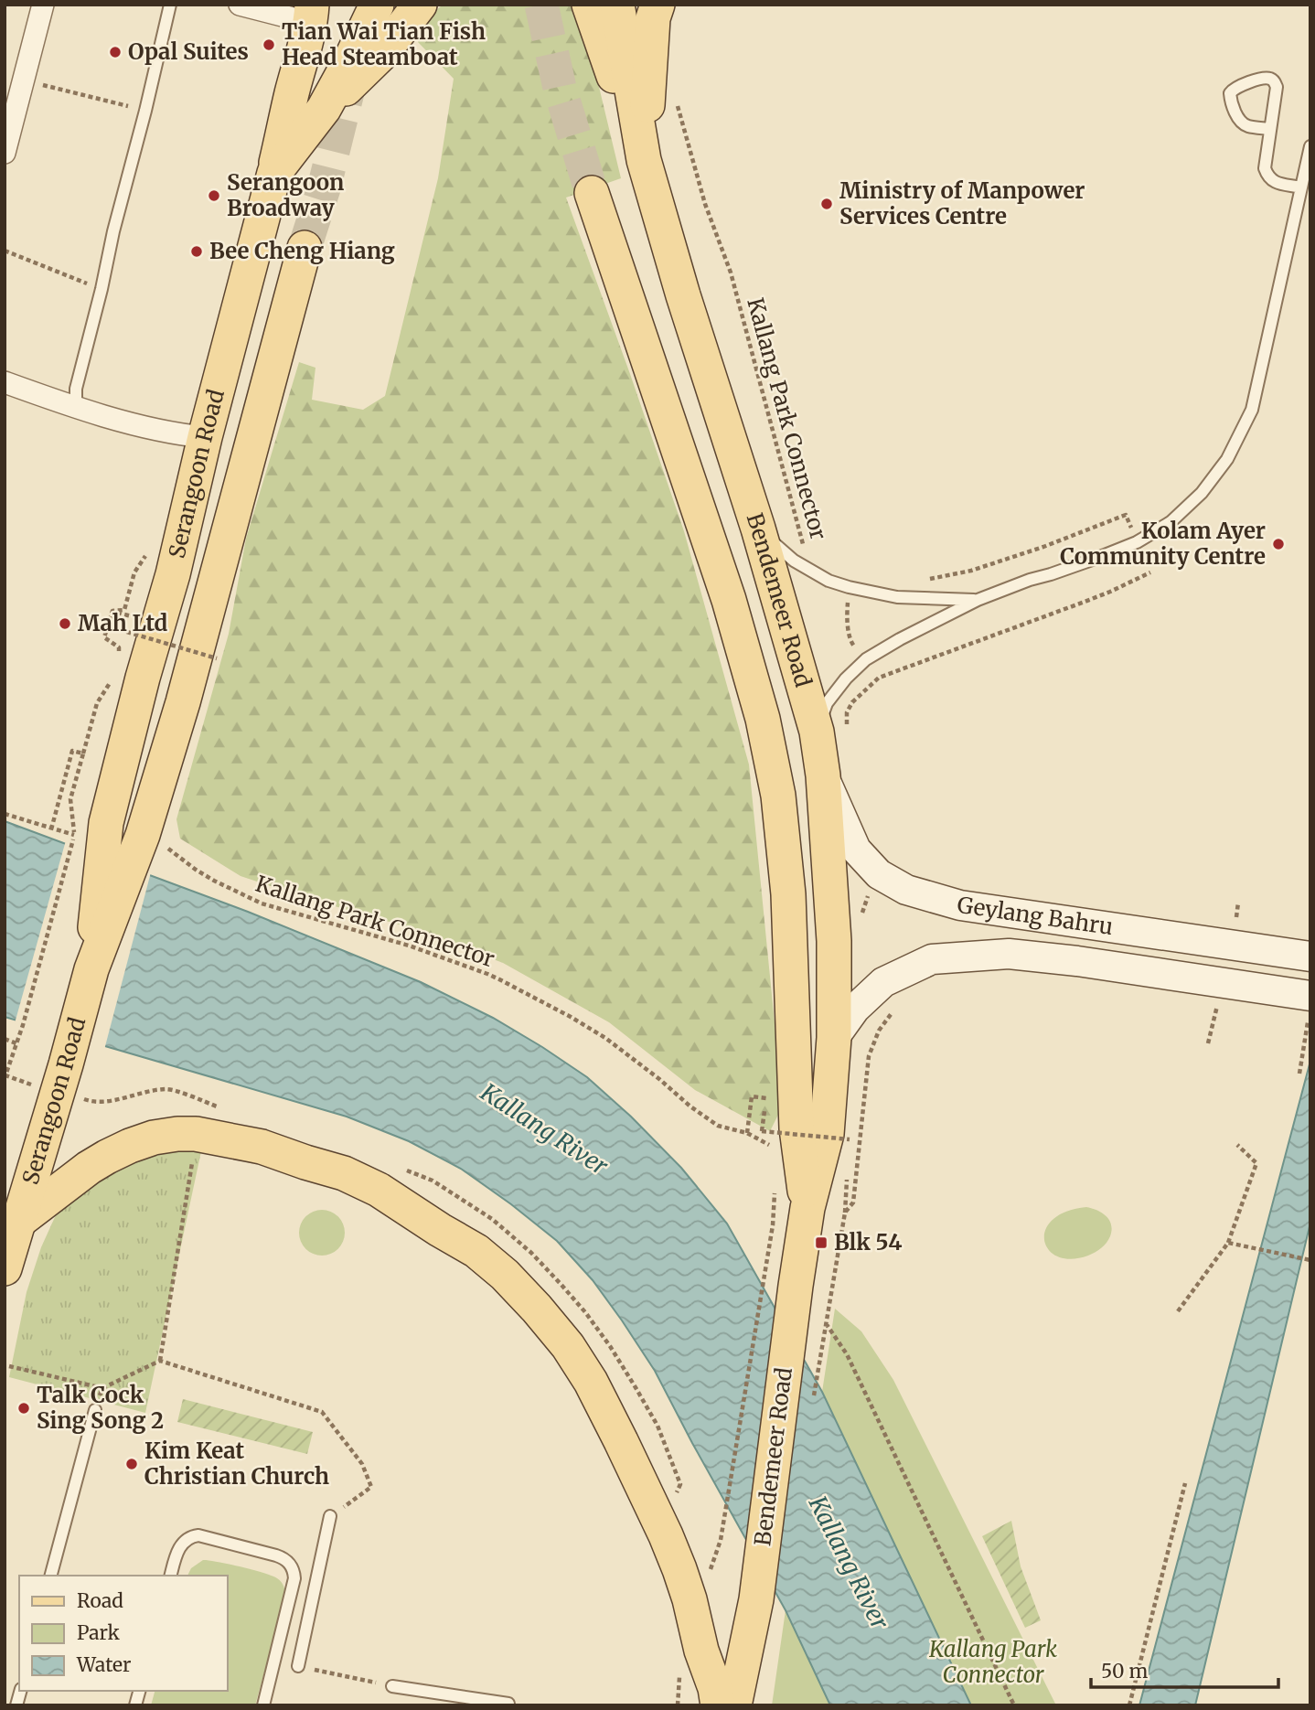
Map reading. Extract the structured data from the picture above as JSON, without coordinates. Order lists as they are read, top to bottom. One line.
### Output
{"streets":{"main road":["Serangoon Road","Bendemeer Road","Geylang Bahru"],"path":["Kallang Park Connector"]},"crossings":[["Kallang Park Connector","Serangoon Road"],["Bendemeer Road","Geylang Bahru"]],"water":["Kallang River"],"parks":["Kallang Park Connector"],"places":{"other":["Tian Wai Tian Fish Head Steamboat","Opal Suites","Serangoon Broadway","Ministry of Manpower Services Centre","Bee Cheng Hiang","Kolam Ayer Community Centre","Mah Ltd","Talk Cock Sing Song 2","Kim Keat Christian Church"],"transit":["Blk 54"]},"legend":["Road","Park","Water"],"scale_bar":"50 m"}
